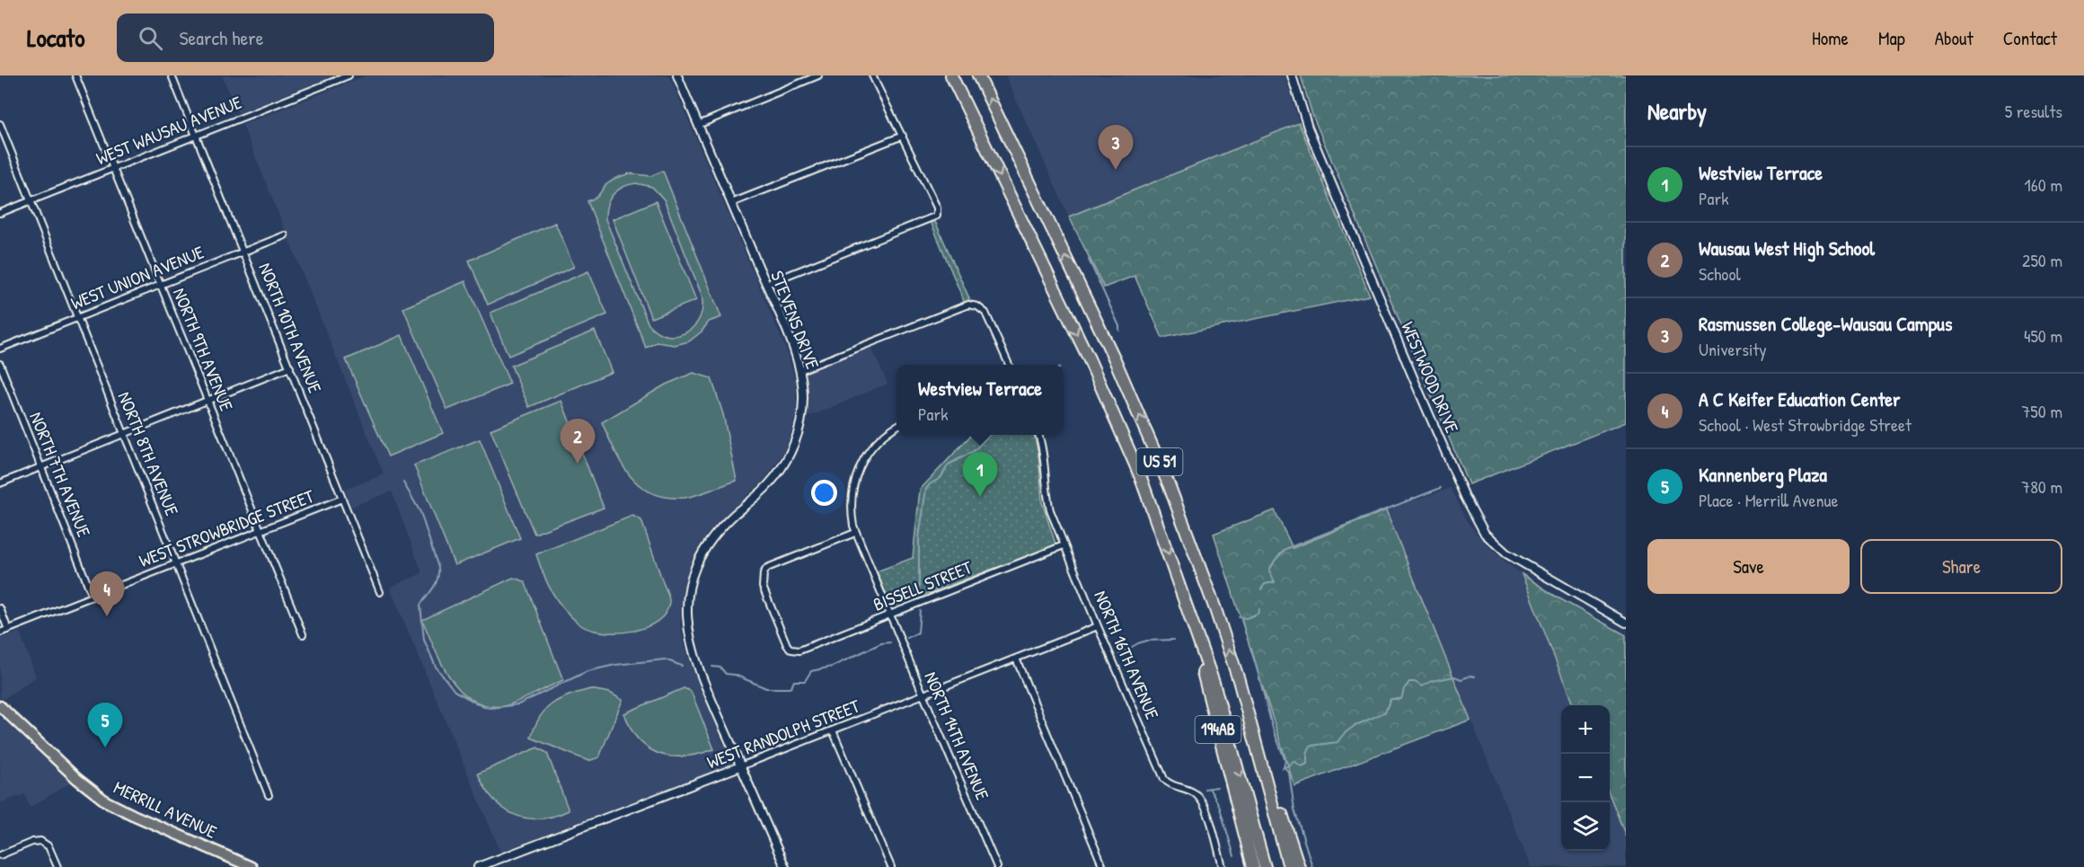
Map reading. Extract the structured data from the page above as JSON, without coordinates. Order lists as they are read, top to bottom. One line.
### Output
{"streets":{"highway":["US 51","194AB"],"main road":["MERRILL AVENUE"],"street":["WEST WAUSAU AVENUE","WEST UNION AVENUE","STEVENS DRIVE","NORTH 10TH AVENUE","NORTH 9TH AVENUE","WESTWOOD DRIVE","NORTH 8TH AVENUE","NORTH 7TH AVENUE","WEST STROWBRIDGE STREET","BISSELL STREET","NORTH 16TH AVENUE","WEST RANDOLPH STREET","NORTH 14TH AVENUE"]},"crossings":[["WEST WAUSAU AVENUE","NORTH 10TH AVENUE"],["WEST WAUSAU AVENUE","NORTH 9TH AVENUE"],["WEST WAUSAU AVENUE","NORTH 8TH AVENUE"],["WEST UNION AVENUE","NORTH 10TH AVENUE"],["WEST UNION AVENUE","NORTH 9TH AVENUE"],["WEST UNION AVENUE","NORTH 8TH AVENUE"],["STEVENS DRIVE","WEST RANDOLPH STREET"],["NORTH 10TH AVENUE","WEST STROWBRIDGE STREET"],["NORTH 9TH AVENUE","WEST STROWBRIDGE STREET"],["NORTH 8TH AVENUE","WEST STROWBRIDGE STREET"],["US 51","194AB"],["NORTH 7TH AVENUE","WEST STROWBRIDGE STREET"],["BISSELL STREET","NORTH 16TH AVENUE"],["BISSELL STREET","NORTH 14TH AVENUE"],["NORTH 16TH AVENUE","WEST RANDOLPH STREET"],["WEST RANDOLPH STREET","NORTH 14TH AVENUE"]],"page":{"header":"Locato","search":"Search here","nav":["Home","Map","About","Contact"],"heading":["Nearby","5 results"],"pins":["3","2","1","4","5"],"list":[{"mark":"1","name":"Westview Terrace","note":"Park","value":"160 m"},{"mark":"2","name":"Wausau West High School","note":"School","value":"250 m"},{"mark":"3","name":"Rasmussen College-Wausau Campus","note":"University","value":"450 m"},{"mark":"4","name":"A C Keifer Education Center","note":"School · West Strowbridge Street","value":"750 m"},{"mark":"5","name":"Kannenberg Plaza","note":"Place · Merrill Avenue","value":"780 m"}],"popup":["Westview Terrace","Park"],"buttons":["Save","Share"],"map_buttons":["+","−"]}}
